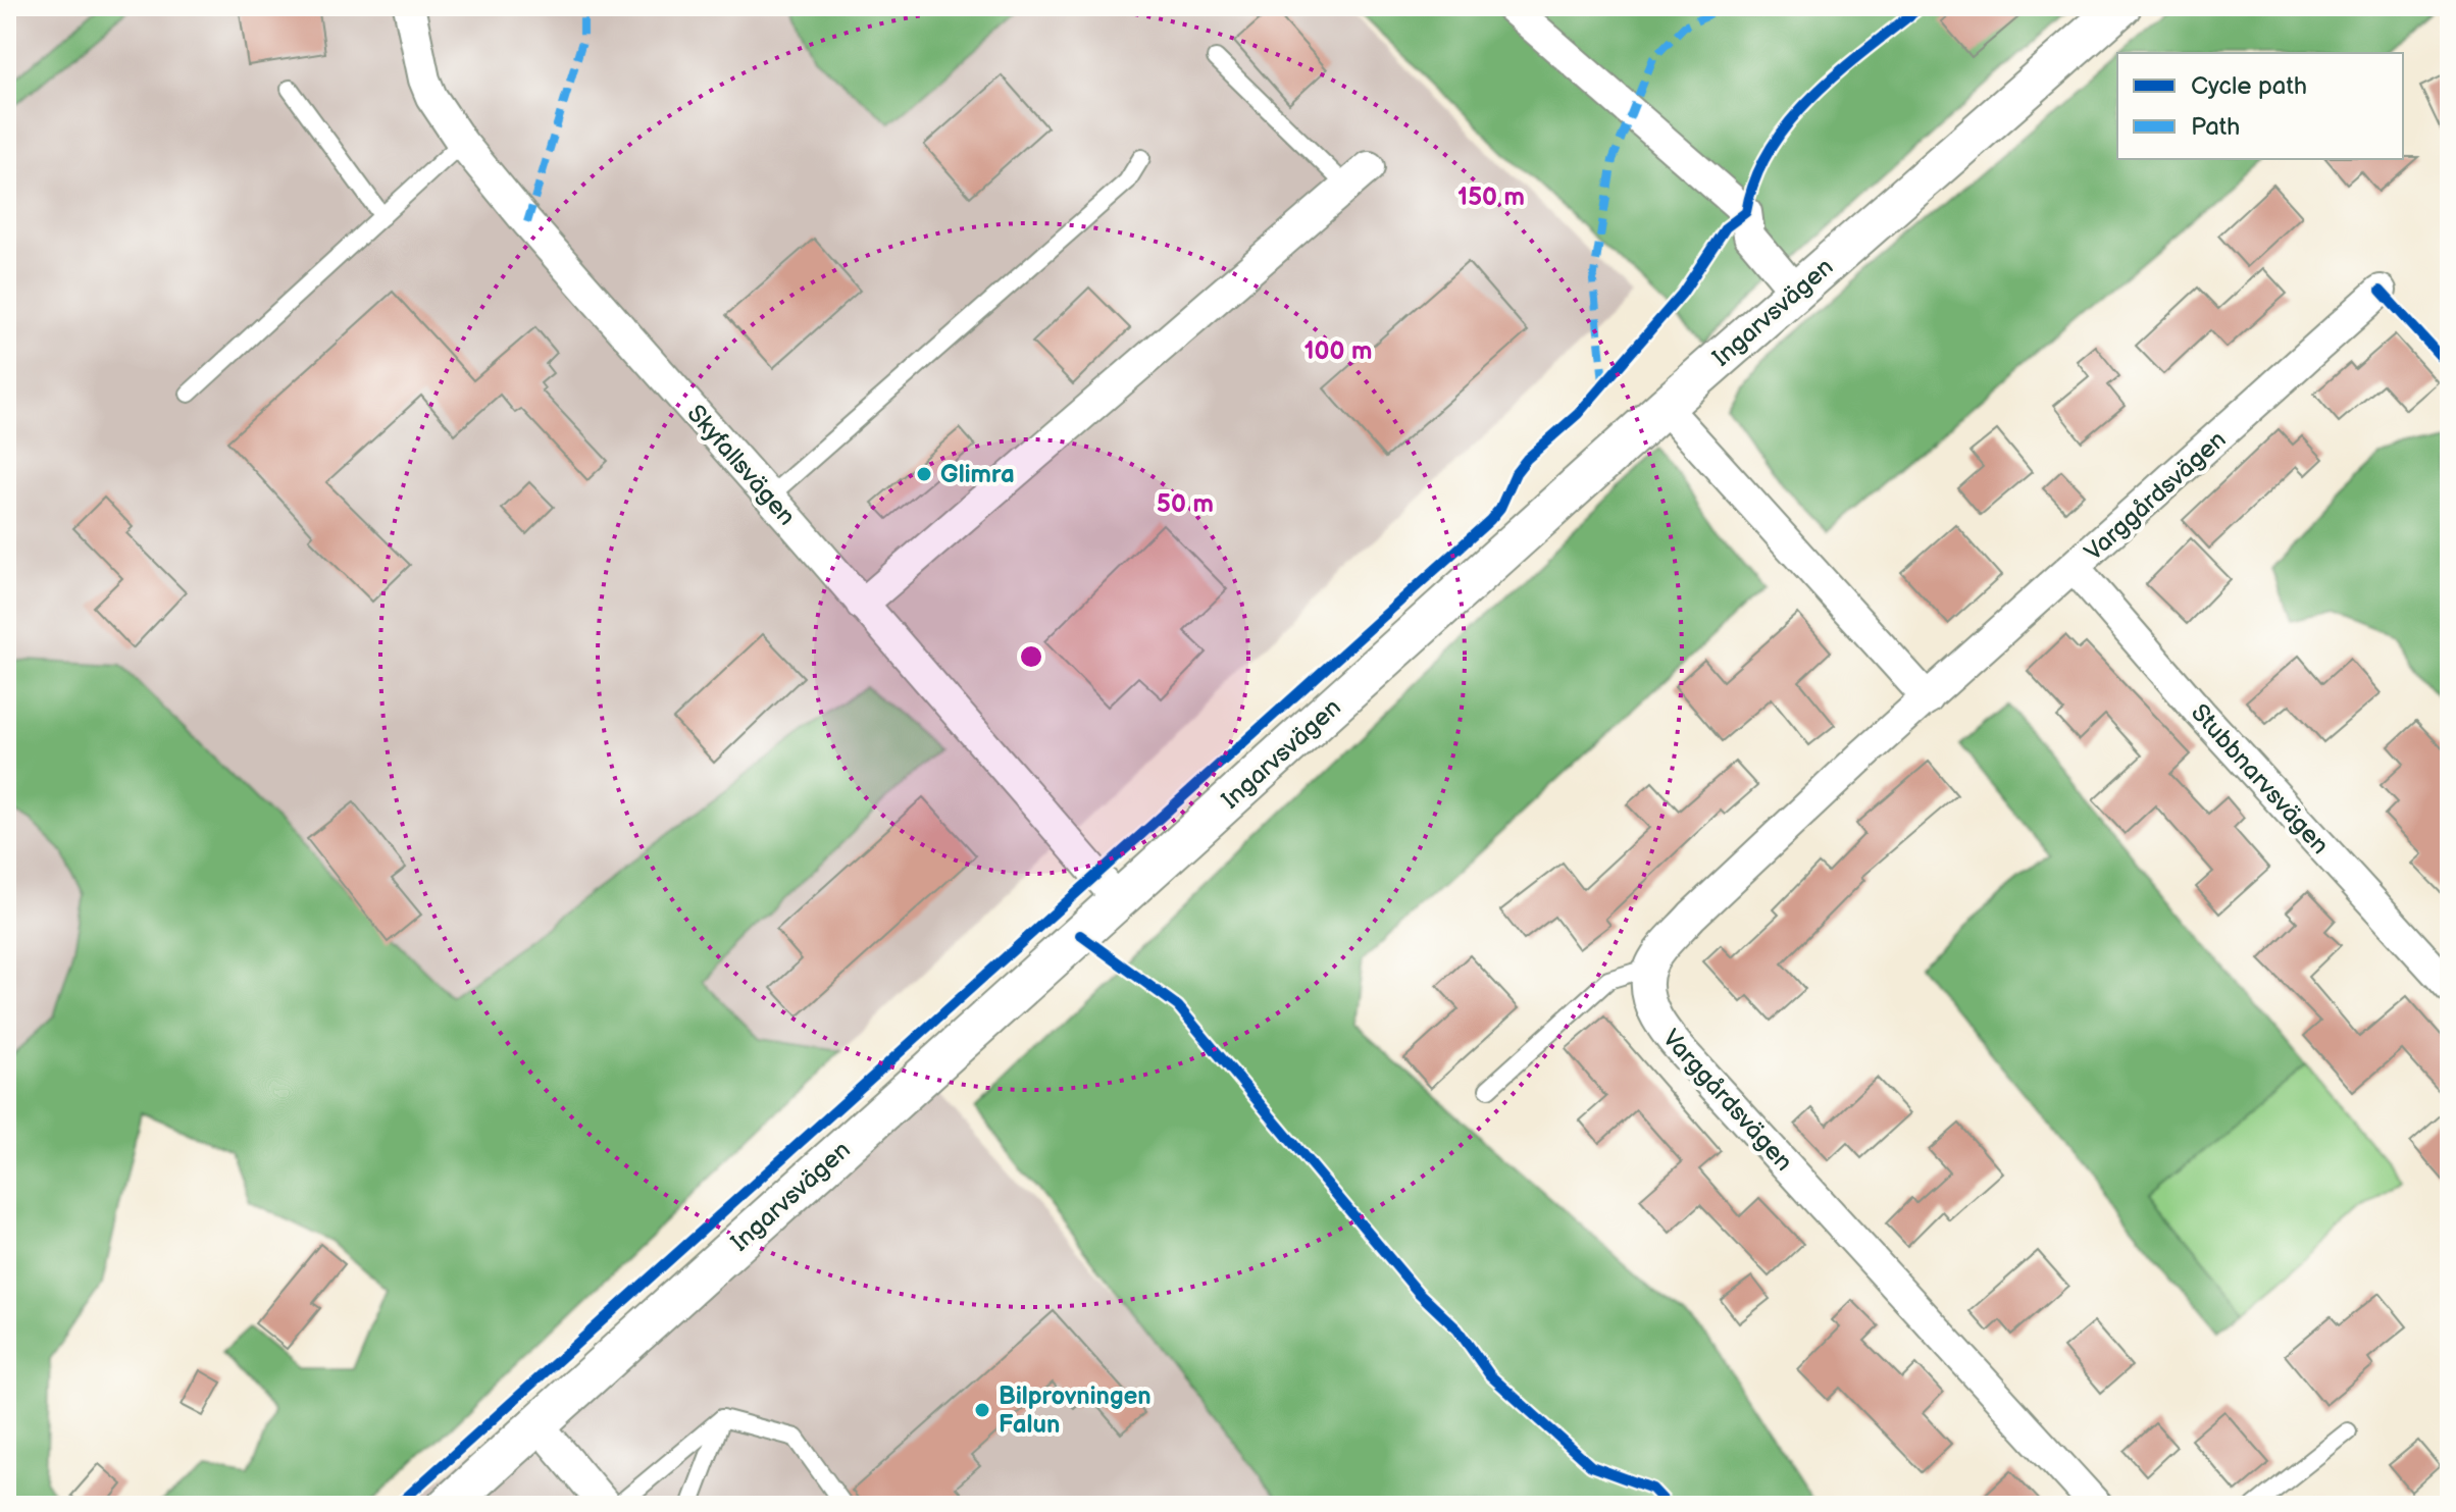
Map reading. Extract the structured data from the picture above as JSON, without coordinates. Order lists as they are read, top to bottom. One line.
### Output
{"streets":{"street":["Ingarvsvägen","Skyfallsvägen","Varggårdsvägen","Stubbnarvsvägen"]},"crossings":[["Ingarvsvägen","Skyfallsvägen"],["Varggårdsvägen","Stubbnarvsvägen"]],"places":["Glimra","Bilprovningen Falun"],"legend":["Cycle path","Path"],"rings":["150 m","100 m","50 m"]}
